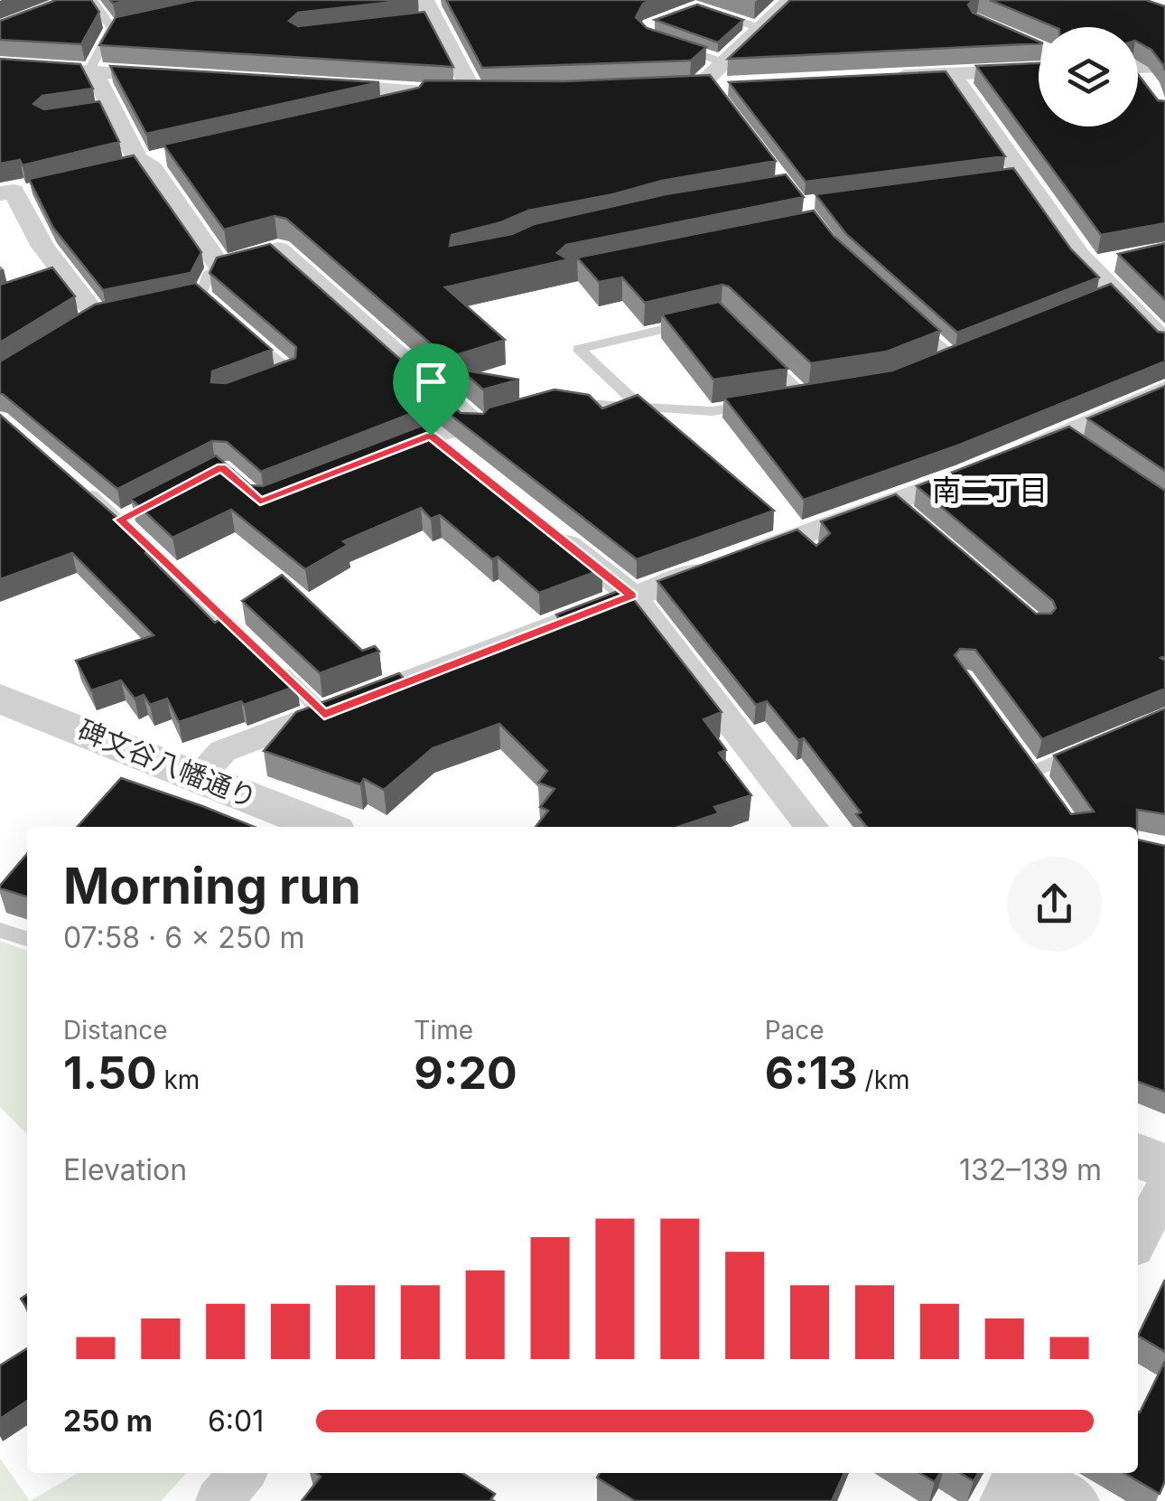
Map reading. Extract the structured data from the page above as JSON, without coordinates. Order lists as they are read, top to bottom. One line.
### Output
{"streets":{"street":["碑文谷八幡通り"]},"districts":["南二丁目"],"page":{"heading":["Morning run","07:58 · 6 × 250 m"],"stats":[["Distance","1.50 km"],["Time","9:20"],["Pace","6:13 /km"]],"chart":["Elevation","132–139 m"],"list":[{"name":"250 m","note":"6:01"}]}}
